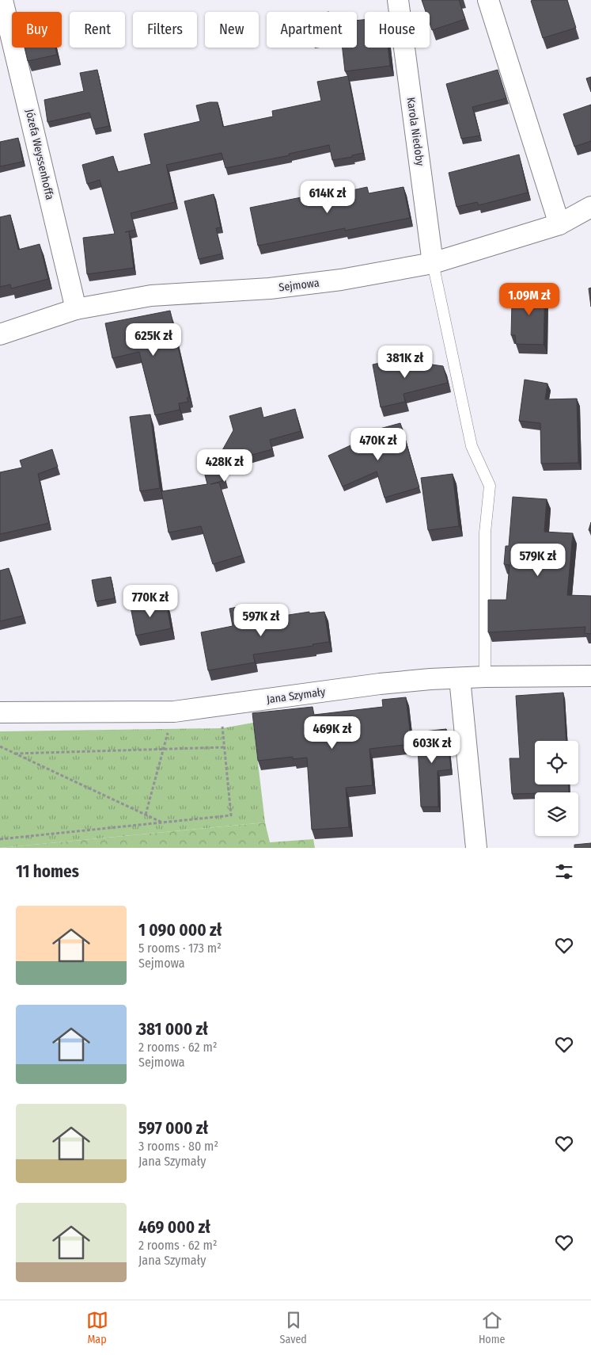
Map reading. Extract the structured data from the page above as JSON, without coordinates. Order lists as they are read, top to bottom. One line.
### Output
{"streets":{"street":["Karola Niedoby","Józefa Weyssenhoffa","Sejmowa","Jana Szymały"]},"crossings":[["Karola Niedoby","Sejmowa"],["Józefa Weyssenhoffa","Sejmowa"]],"page":{"chip":["Buy","Rent","Filters","New","Apartment","House"],"price":["614K zł","1.09M zł","625K zł","381K zł","470K zł","428K zł","579K zł","770K zł","597K zł","469K zł","603K zł"],"heading":"11 homes","list":[{"name":"1 090 000 zł","note":"5 rooms · 173 m² · Sejmowa"},{"name":"381 000 zł","note":"2 rooms · 62 m² · Sejmowa"},{"name":"597 000 zł","note":"3 rooms · 80 m² · Jana Szymały"},{"name":"469 000 zł","note":"2 rooms · 62 m² · Jana Szymały"}],"tabs":["Map","Saved","Home"]}}
